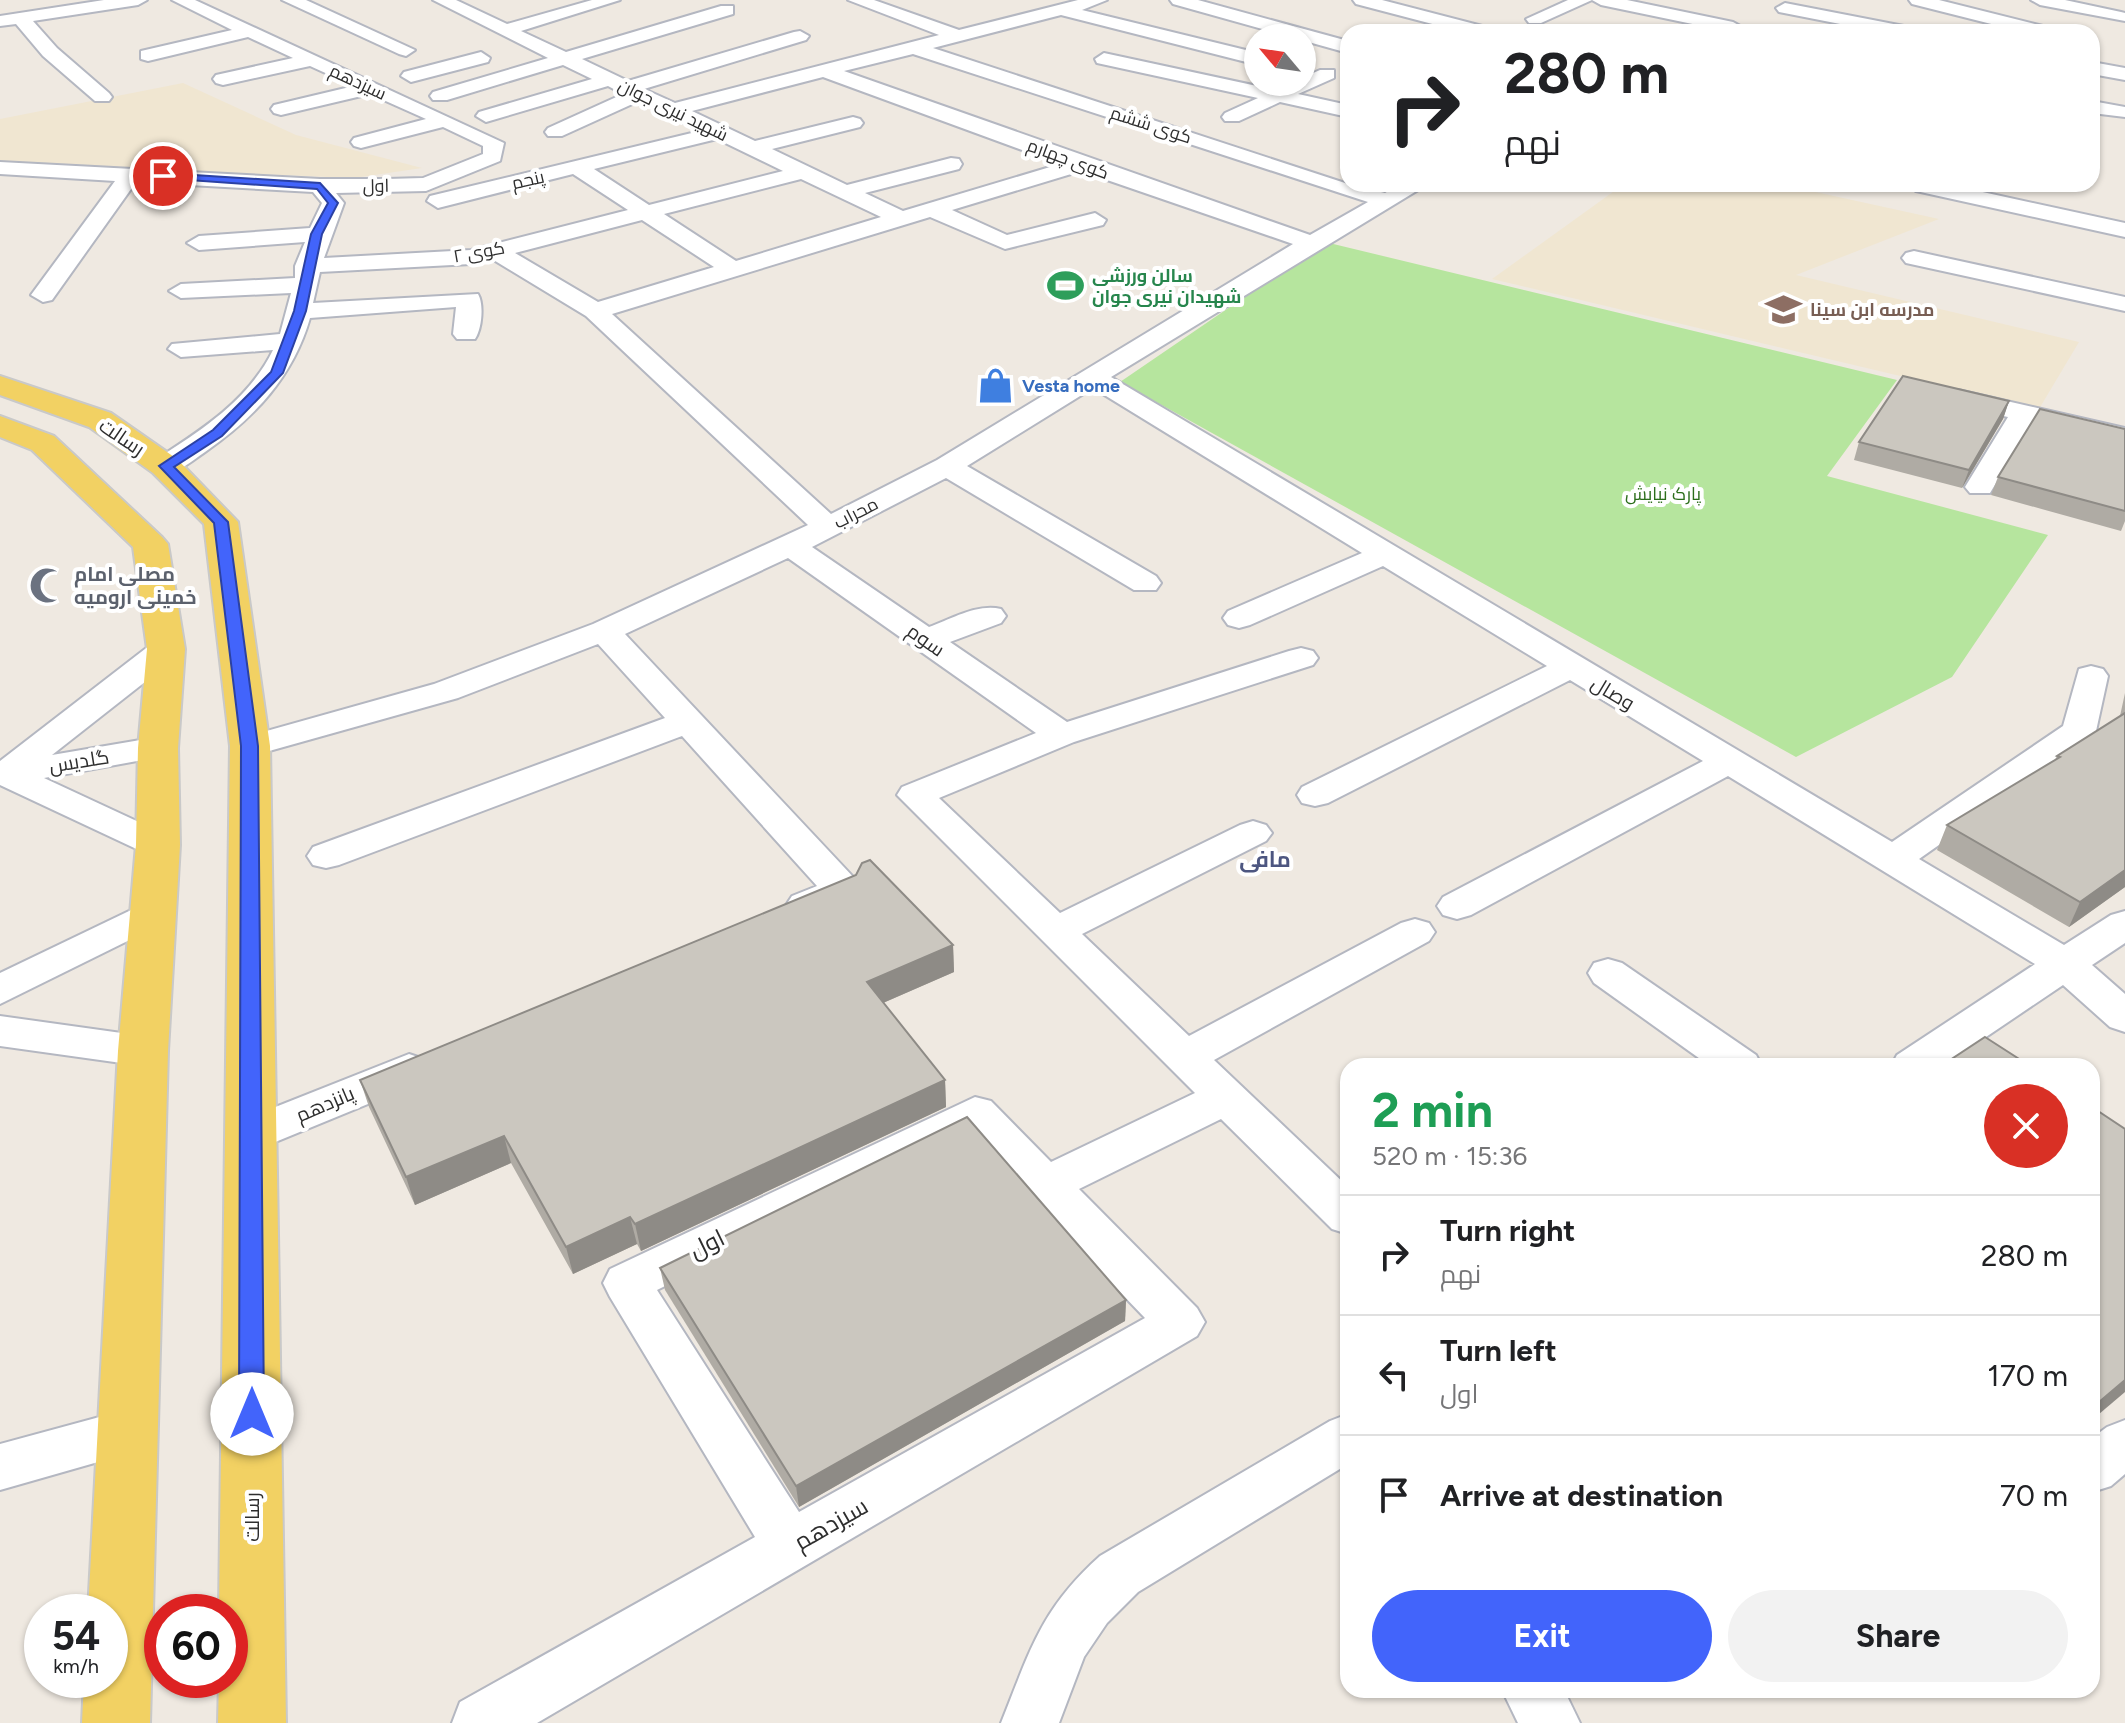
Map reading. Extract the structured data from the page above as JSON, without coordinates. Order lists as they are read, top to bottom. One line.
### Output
{"streets":{"main road":["رسالت"],"street":["سیزدهم","شهید نیری جوان","کوی ششم","کوی چهارم","پنجم","اول","کوی ۲","محراب","سوم","وصال","گلدیس","پانزدهم"]},"crossings":[["سیزدهم","اول"],["شهید نیری جوان","پنجم"],["شهید نیری جوان","کوی ۲"],["کوی ششم","محراب"],["کوی چهارم","محراب"],["پنجم","اول"],["رسالت","محراب"],["رسالت","پانزدهم"],["محراب","سوم"],["محراب","وصال"]],"districts":["مافی"],"parks":["پارک نیایش"],"places":{"sports":["سالن ورزشی شهیدان نیری جوان"],"school or university":["مدرسه ابن سینا"],"shop":["Vesta home"],"mosque":["مصلی امام خمینی ارومیه"]},"north":"top left","page":{"turn":["280 m","نهم"],"heading":["2 min","520 m · 15:36"],"list":[{"name":"Turn right","note":"نهم","value":"280 m"},{"name":"Turn left","note":"اول","value":"170 m"},{"name":"Arrive at destination","value":"70 m"}],"buttons":["Exit","Share"],"speed":"54 km/h","limit":"60"}}
